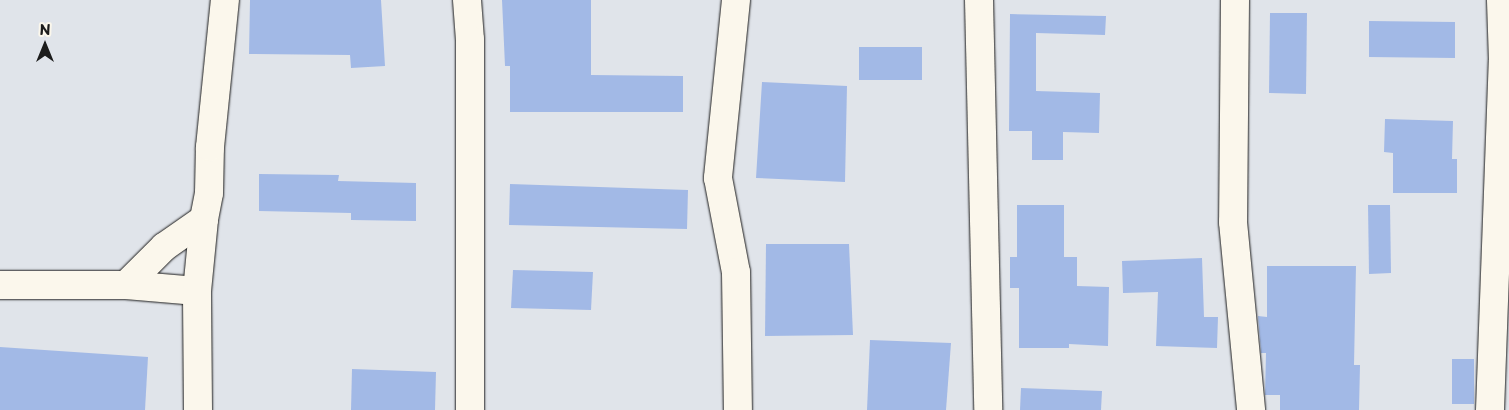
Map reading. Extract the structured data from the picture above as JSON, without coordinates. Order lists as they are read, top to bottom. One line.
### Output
{"north":"top"}
